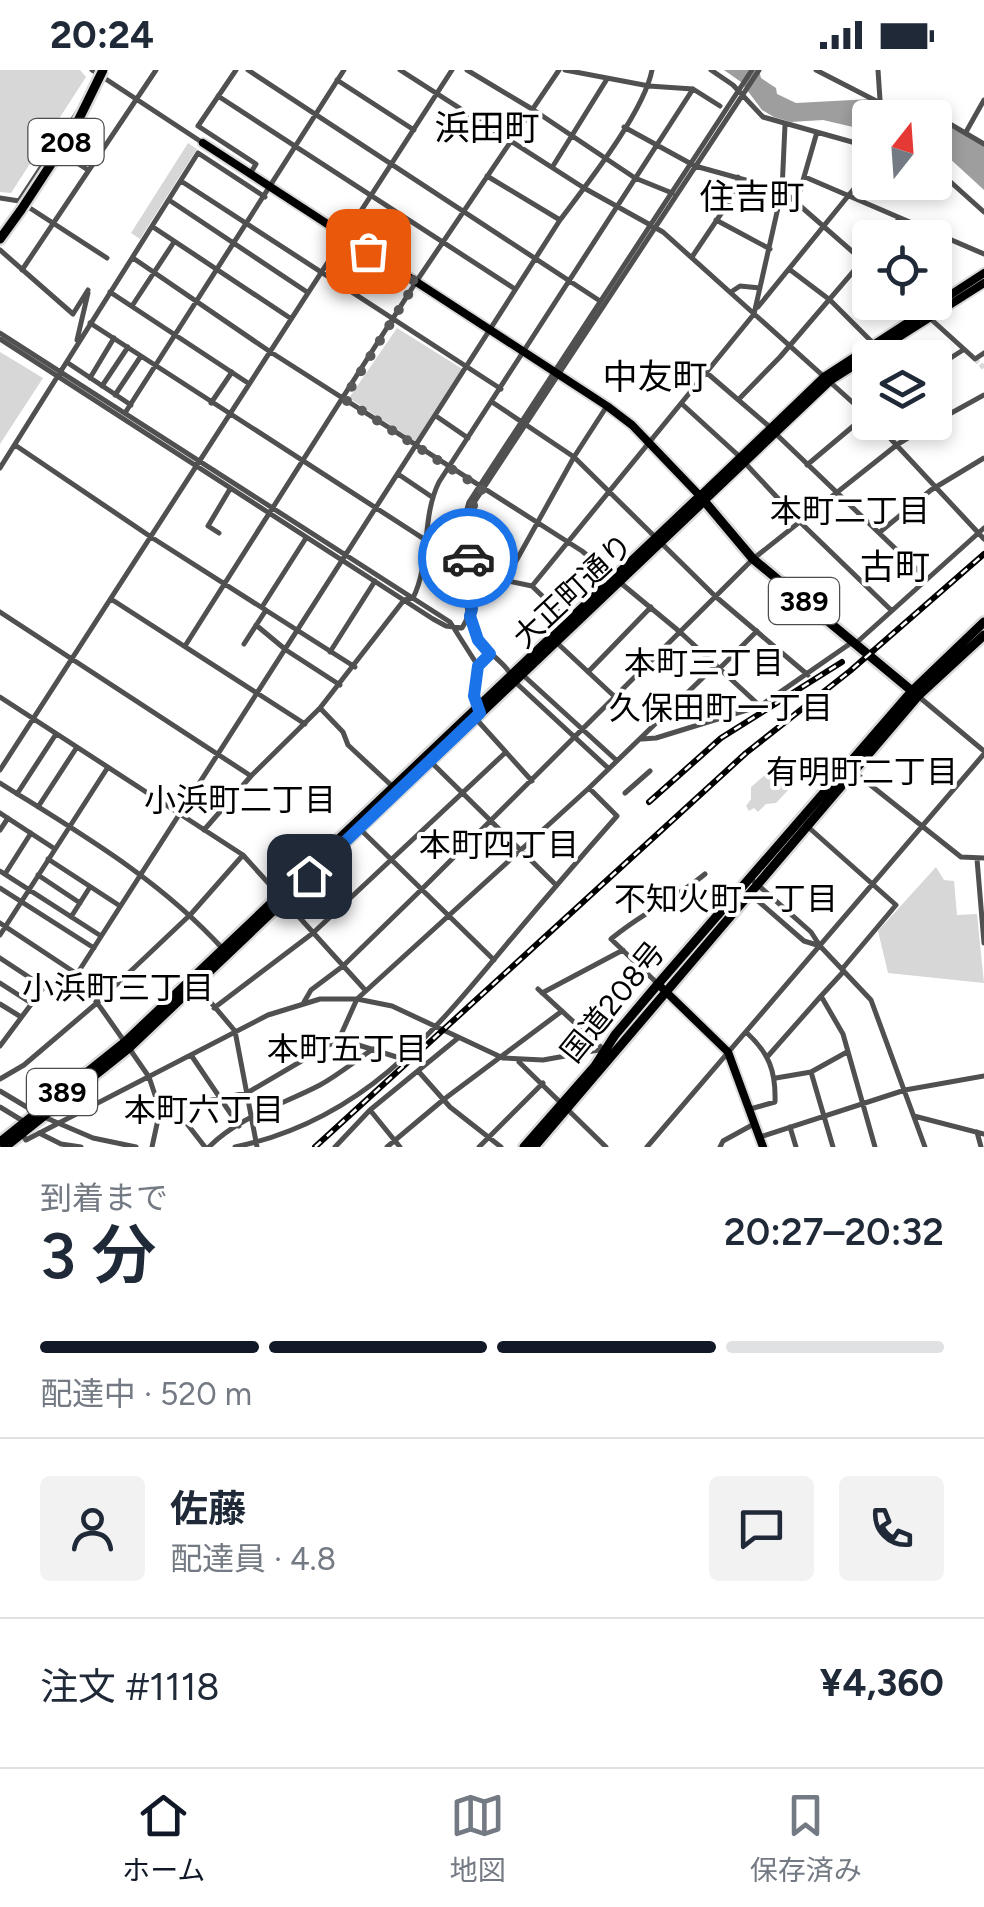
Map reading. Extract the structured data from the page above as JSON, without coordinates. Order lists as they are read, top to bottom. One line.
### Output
{"streets":{"highway":["208","大正町通り","389","国道208号"]},"crossings":[["大正町通り","389"],["389","国道208号"]],"districts":["浜田町","住吉町","中友町","本町二丁目","古町","本町三丁目","久保田町一丁目","有明町二丁目","小浜町二丁目","本町四丁目","不知火町一丁目","小浜町三丁目","本町五丁目","本町六丁目"],"north":"top","page":{"status":"20:24","heading":["3 分","到着まで","20:27–20:32"],"panel":["佐藤","配達員 · 4.8","注文 #1118","¥4,360"],"bar":"配達中 · 520 m","tabs":["ホーム","地図","保存済み"]}}
